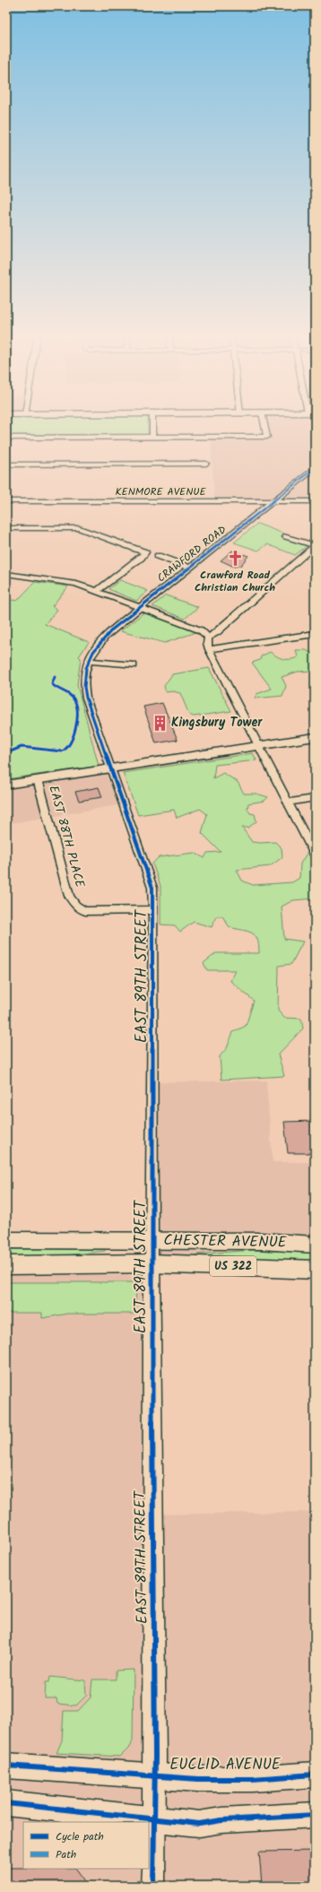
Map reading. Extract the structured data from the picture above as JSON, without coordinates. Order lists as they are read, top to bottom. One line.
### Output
{"streets":{"main road":["CHESTER AVENUE","US 322","EUCLID AVENUE"],"street":["KENMORE AVENUE","CRAWFORD ROAD","EAST 88TH PLACE","EAST 89TH STREET"]},"crossings":[["KENMORE AVENUE","CRAWFORD ROAD"],["CRAWFORD ROAD","EAST 89TH STREET"],["EAST 88TH PLACE","EAST 89TH STREET"],["EAST 89TH STREET","CHESTER AVENUE"],["EAST 89TH STREET","EUCLID AVENUE"]],"places":{"church":["Crawford Road Christian Church"],"building":["Kingsbury Tower"]},"legend":["Cycle path","Path"]}
